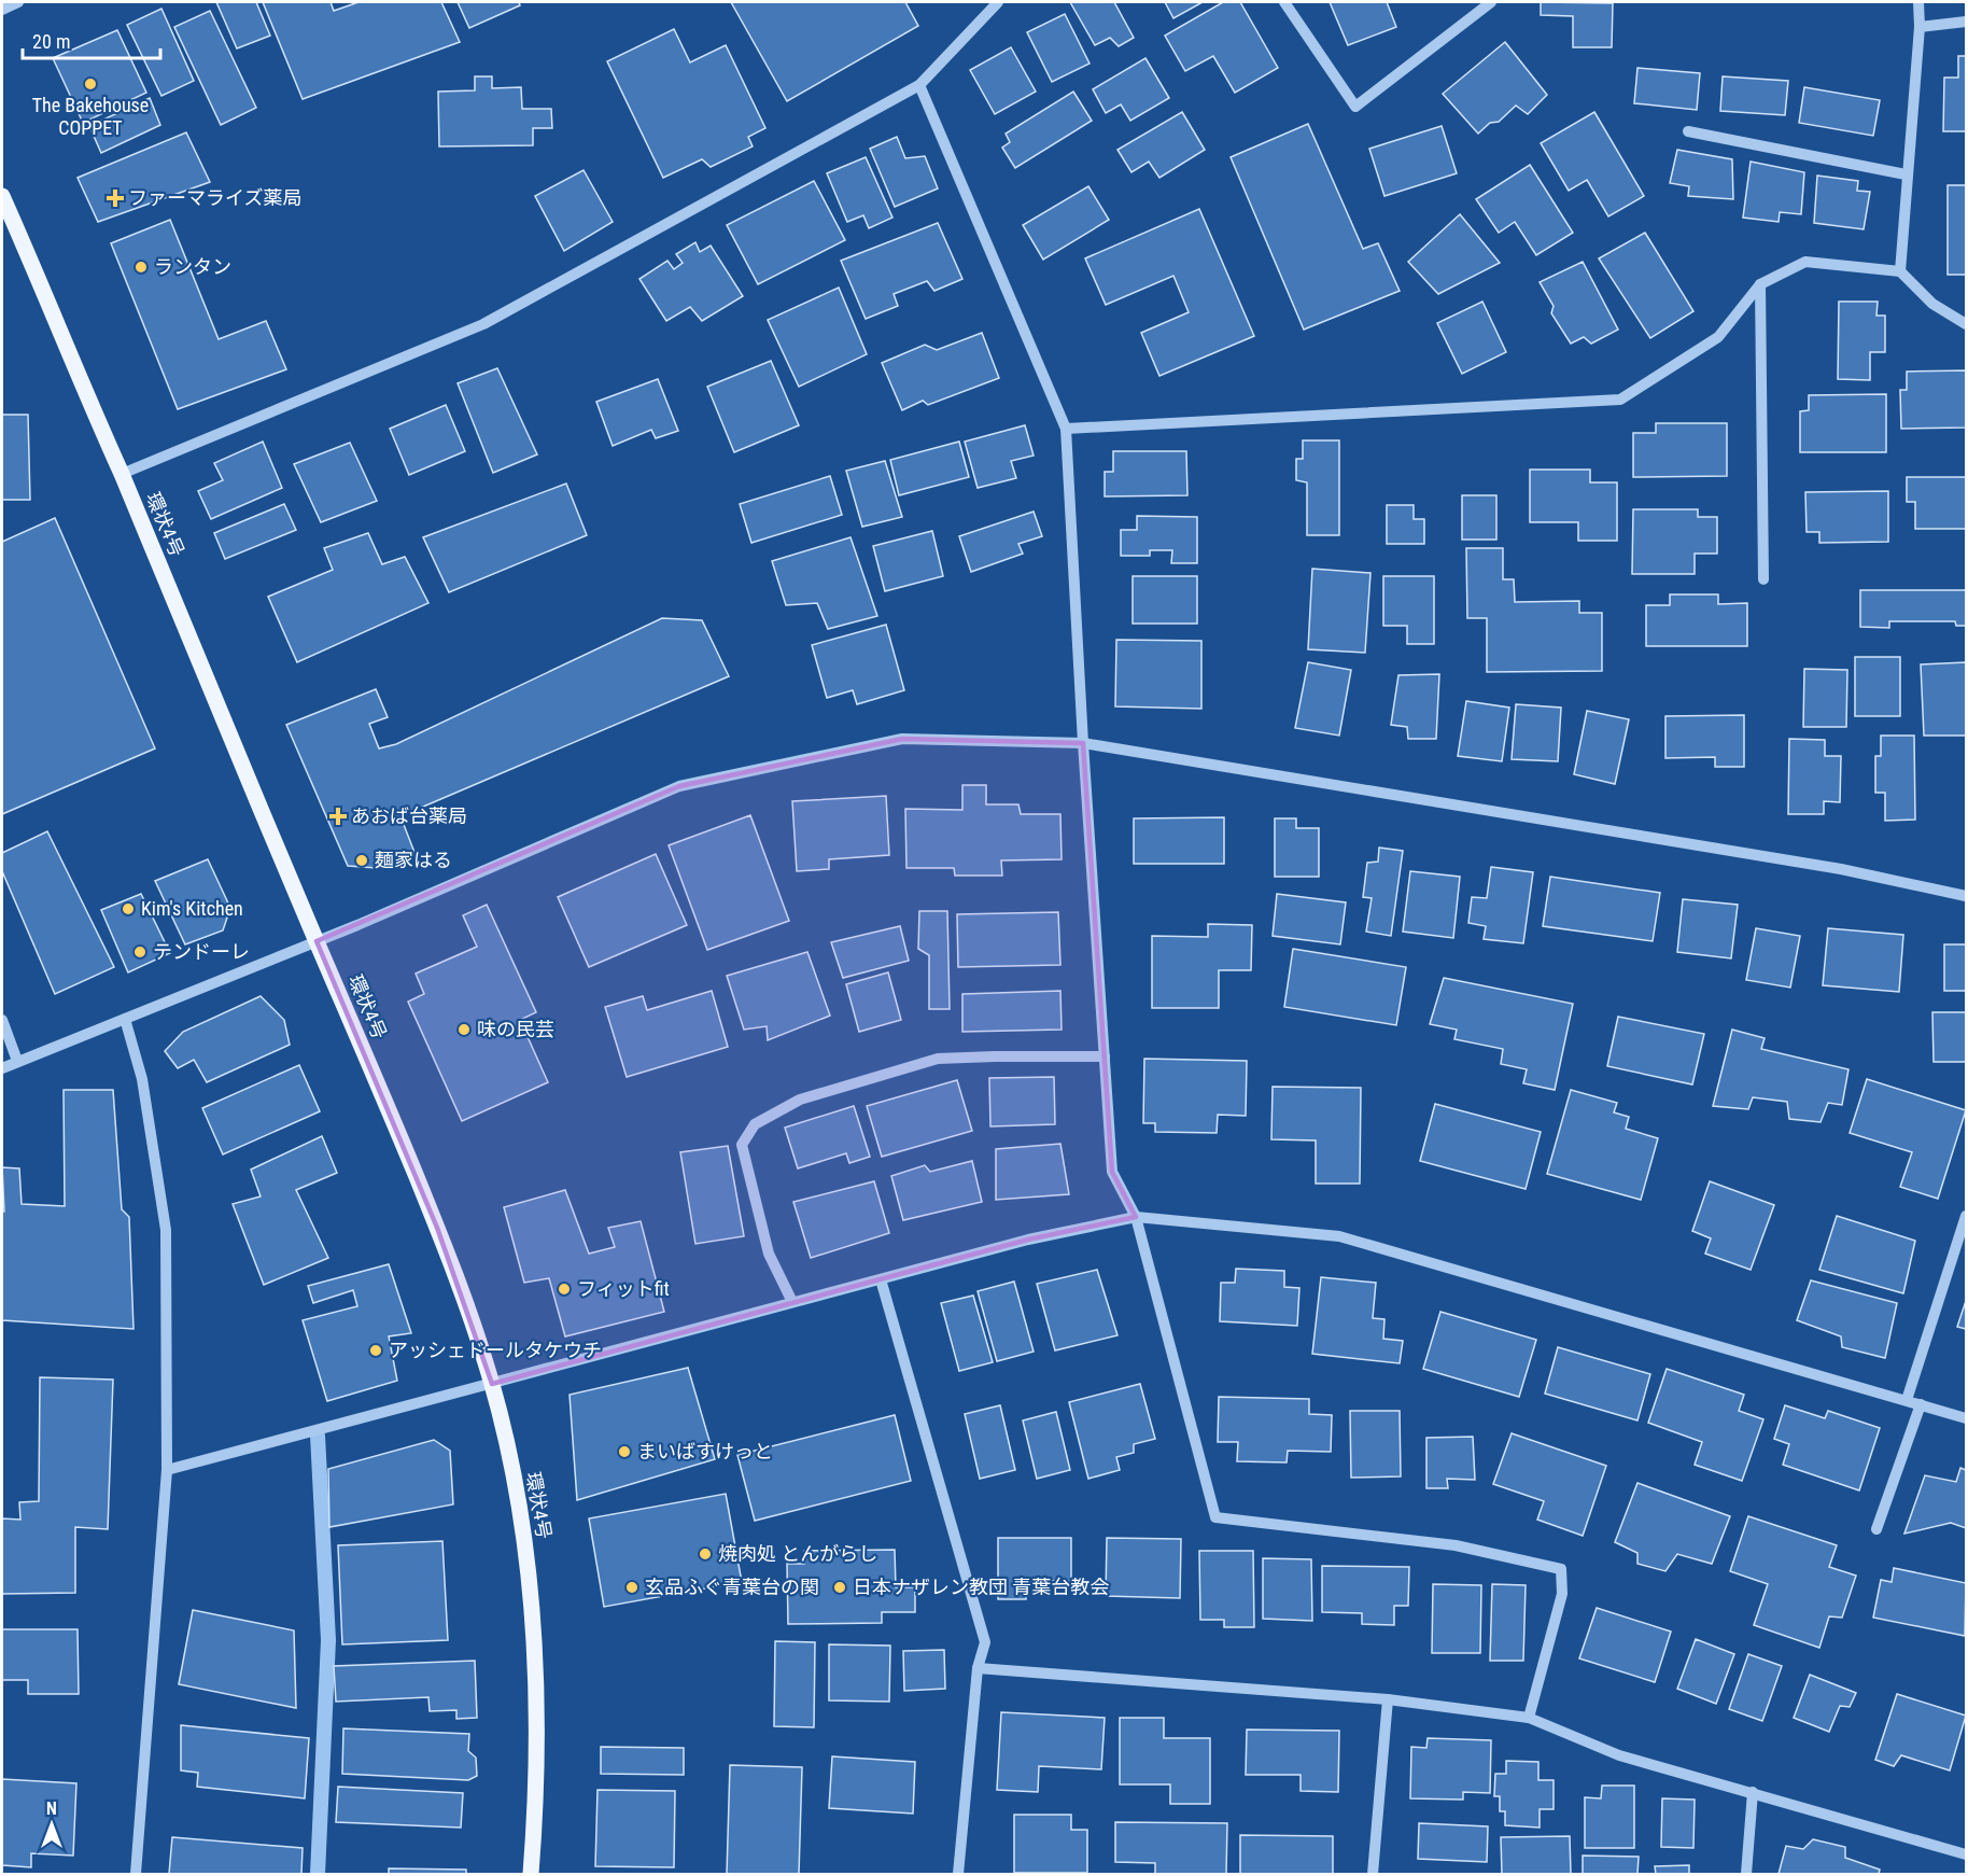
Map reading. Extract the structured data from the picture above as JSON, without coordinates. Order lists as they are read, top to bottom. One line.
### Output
{"streets":{"main road":["環状4号"]},"places":{"other":["The Bakehouse COPPET","ランタン","麺家はる","Kim's Kitchen","テンドーレ","味の民芸","フィットfit","アッシェドールタケウチ","まいばすけっと","焼肉処 とんがらし","玄品ふぐ青葉台の関","日本ナザレン教団 青葉台教会"],"health":["ファーマライズ薬局","あおば台薬局"]},"scale_bar":"20 m","north":"top"}
